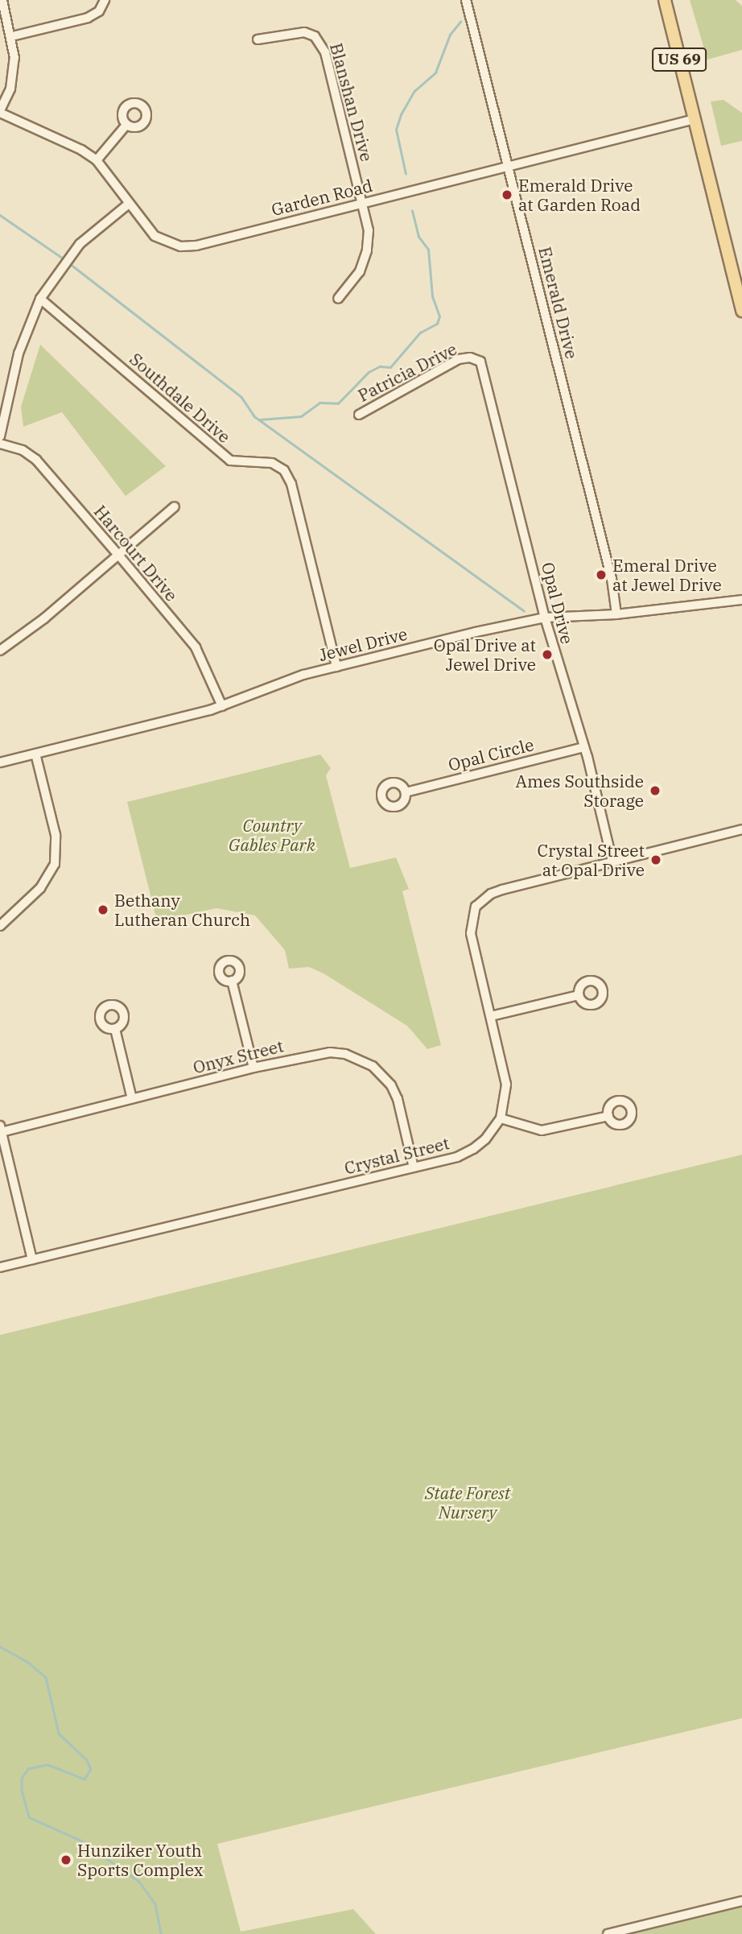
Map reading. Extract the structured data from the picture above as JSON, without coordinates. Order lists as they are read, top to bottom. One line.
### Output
{"streets":{"main road":["US 69"],"street":["Blanshan Drive","Garden Road","Emerald Drive","Patricia Drive","Southdale Drive","Harcourt Drive","Opal Drive","Jewel Drive","Opal Circle","Onyx Street","Crystal Street"]},"crossings":[["US 69","Garden Road"],["Blanshan Drive","Garden Road"],["Garden Road","Emerald Drive"],["Emerald Drive","Jewel Drive"],["Patricia Drive","Opal Drive"],["Southdale Drive","Jewel Drive"],["Harcourt Drive","Jewel Drive"],["Opal Drive","Jewel Drive"],["Opal Drive","Opal Circle"],["Opal Drive","Crystal Street"],["Onyx Street","Crystal Street"]],"parks":["Country Gables Park","State Forest Nursery"],"places":["Emerald Drive at Garden Road","Emeral Drive at Jewel Drive","Opal Drive at Jewel Drive","Ames Southside Storage","Crystal Street at Opal Drive","Bethany Lutheran Church","Hunziker Youth Sports Complex"]}
